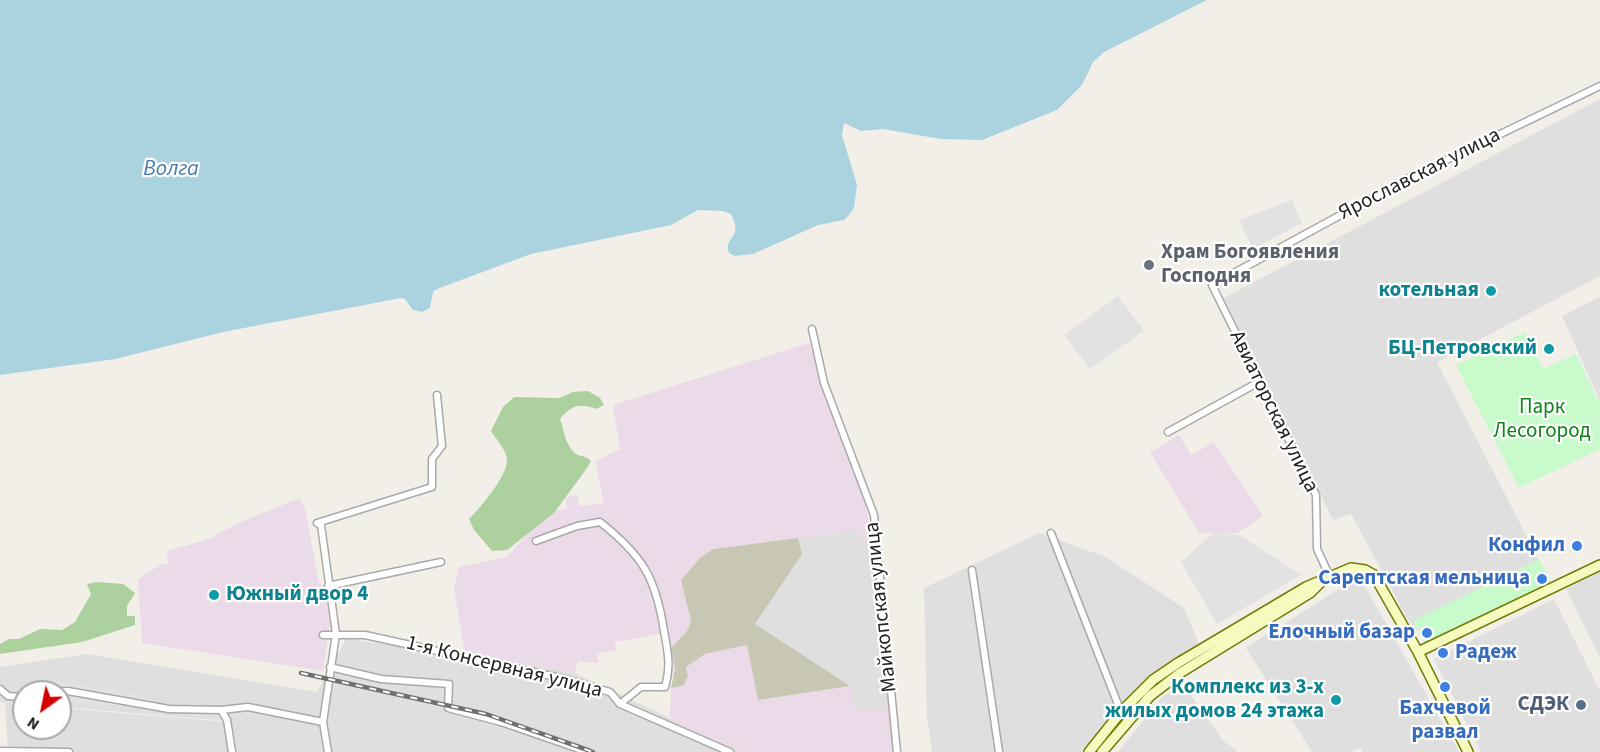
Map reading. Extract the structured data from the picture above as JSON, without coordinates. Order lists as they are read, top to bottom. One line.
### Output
{"streets":{"street":["Ярославская улица","Авиаторская улица","Майкопская улица","1-я Консервная улица"]},"crossings":[["Ярославская улица","Авиаторская улица"]],"water":["Волга"],"parks":["Парк Лесогород"],"places":["Храм Богоявления Господня","котельная","БЦ-Петровский","Конфил","Сарептская мельница","Южный двор 4","Елочный базар","Радеж","Бахчевой развал","Комплекс из 3-х жилых домов 24 этажа","СДЭК"],"north":"bottom left"}
